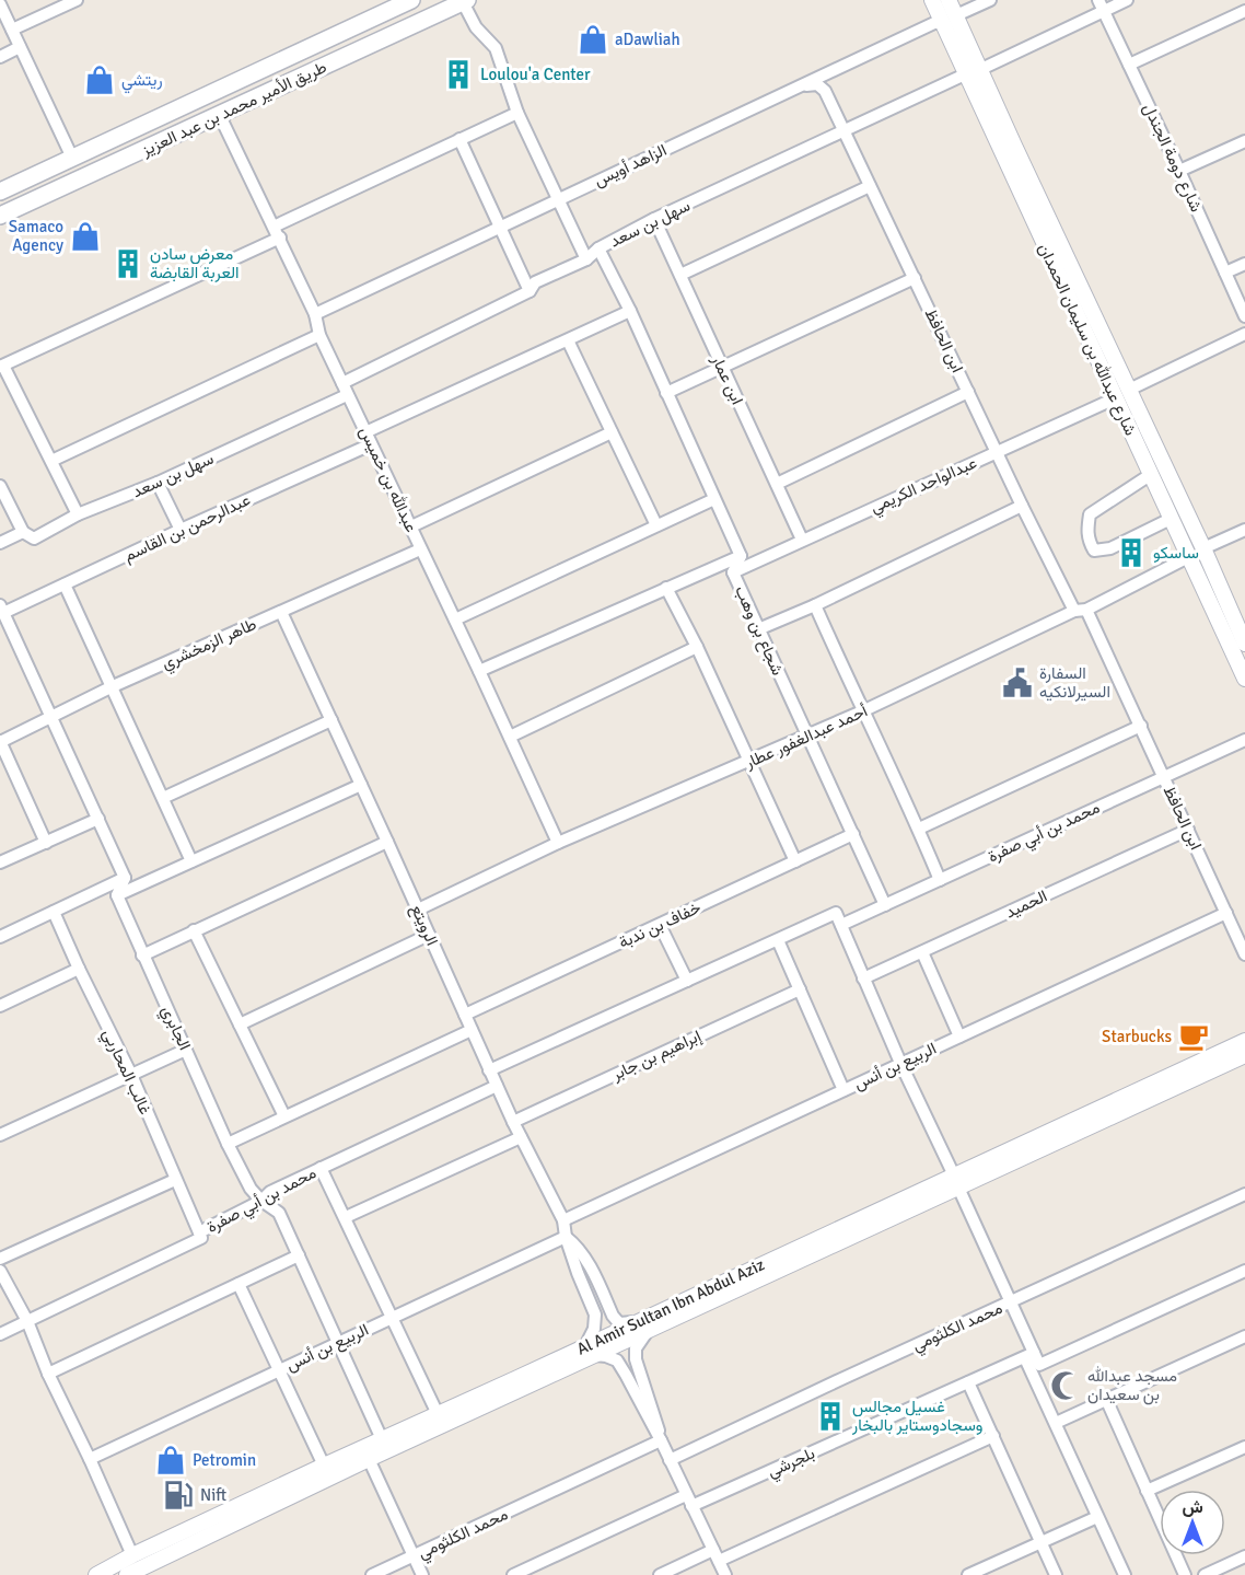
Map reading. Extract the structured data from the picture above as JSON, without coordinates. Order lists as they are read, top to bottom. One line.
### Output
{"streets":{"main road":["طريق الأمير محمد بن عبد العزيز"],"street":["شارع دومة الجندل","الزاهد أويس","سهل بن سعد","شارع عبدالله بن سليمان الحمدان","ابن الحافظ","ابن عمار","عبدالله بن خميس","عبدالواحد الكريمي","عبدالرحمن بن القاسم","شجاع بن وهب","طاهر الزمخشري","أحمد عبدالغفور عطار","محمد بن أبي صفرة","الحميد","الرويتع","خفاف بن ندبة","الجابري","إبراهيم بن جابر","الربيع بن أنس","غالب المحاربي","Al Amir Sultan Ibn Abdul Aziz","محمد الكلثومي","بلجرشي"]},"crossings":[["طريق الأمير محمد بن عبد العزيز","عبدالله بن خميس"],["الزاهد أويس","شارع عبدالله بن سليمان الحمدان"],["الزاهد أويس","ابن الحافظ"],["الزاهد أويس","عبدالله بن خميس"],["سهل بن سعد","شارع عبدالله بن سليمان الحمدان"],["سهل بن سعد","ابن الحافظ"],["سهل بن سعد","ابن عمار"],["سهل بن سعد","عبدالله بن خميس"],["شارع عبدالله بن سليمان الحمدان","عبدالواحد الكريمي"],["شارع عبدالله بن سليمان الحمدان","أحمد عبدالغفور عطار"],["ابن الحافظ","عبدالواحد الكريمي"],["ابن الحافظ","أحمد عبدالغفور عطار"],["ابن الحافظ","محمد بن أبي صفرة"],["ابن الحافظ","الحميد"],["ابن الحافظ","الربيع بن أنس"],["ابن عمار","عبدالواحد الكريمي"],["عبدالله بن خميس","عبدالرحمن بن القاسم"],["عبدالله بن خميس","طاهر الزمخشري"],["عبدالله بن خميس","أحمد عبدالغفور عطار"],["عبدالواحد الكريمي","شجاع بن وهب"],["شجاع بن وهب","أحمد عبدالغفور عطار"],["شجاع بن وهب","محمد بن أبي صفرة"],["شجاع بن وهب","خفاف بن ندبة"],["طاهر الزمخشري","الرويتع"],["أحمد عبدالغفور عطار","الرويتع"],["محمد بن أبي صفرة","الرويتع"],["محمد بن أبي صفرة","الجابري"],["محمد بن أبي صفرة","غالب المحاربي"],["الرويتع","خفاف بن ندبة"],["الرويتع","إبراهيم بن جابر"],["الرويتع","الربيع بن أنس"],["الرويتع","Al Amir Sultan Ibn Abdul Aziz"],["الجابري","الربيع بن أنس"],["الجابري","Al Amir Sultan Ibn Abdul Aziz"]],"places":{"shop":["aDawliah","ريتشي","Samaco Agency","Petromin"],"building":["Loulou'a Center","معرض سادن العربة القابضة","ساسكو","غسيل مجالس وسجادوستاير بالبخار"],"public building":["السفارة السيرلانكيه"],"cafe":["Starbucks"],"mosque":["مسجد عبدالله بن سعيدان"],"fuel station":["Nift"]},"north":"top"}
